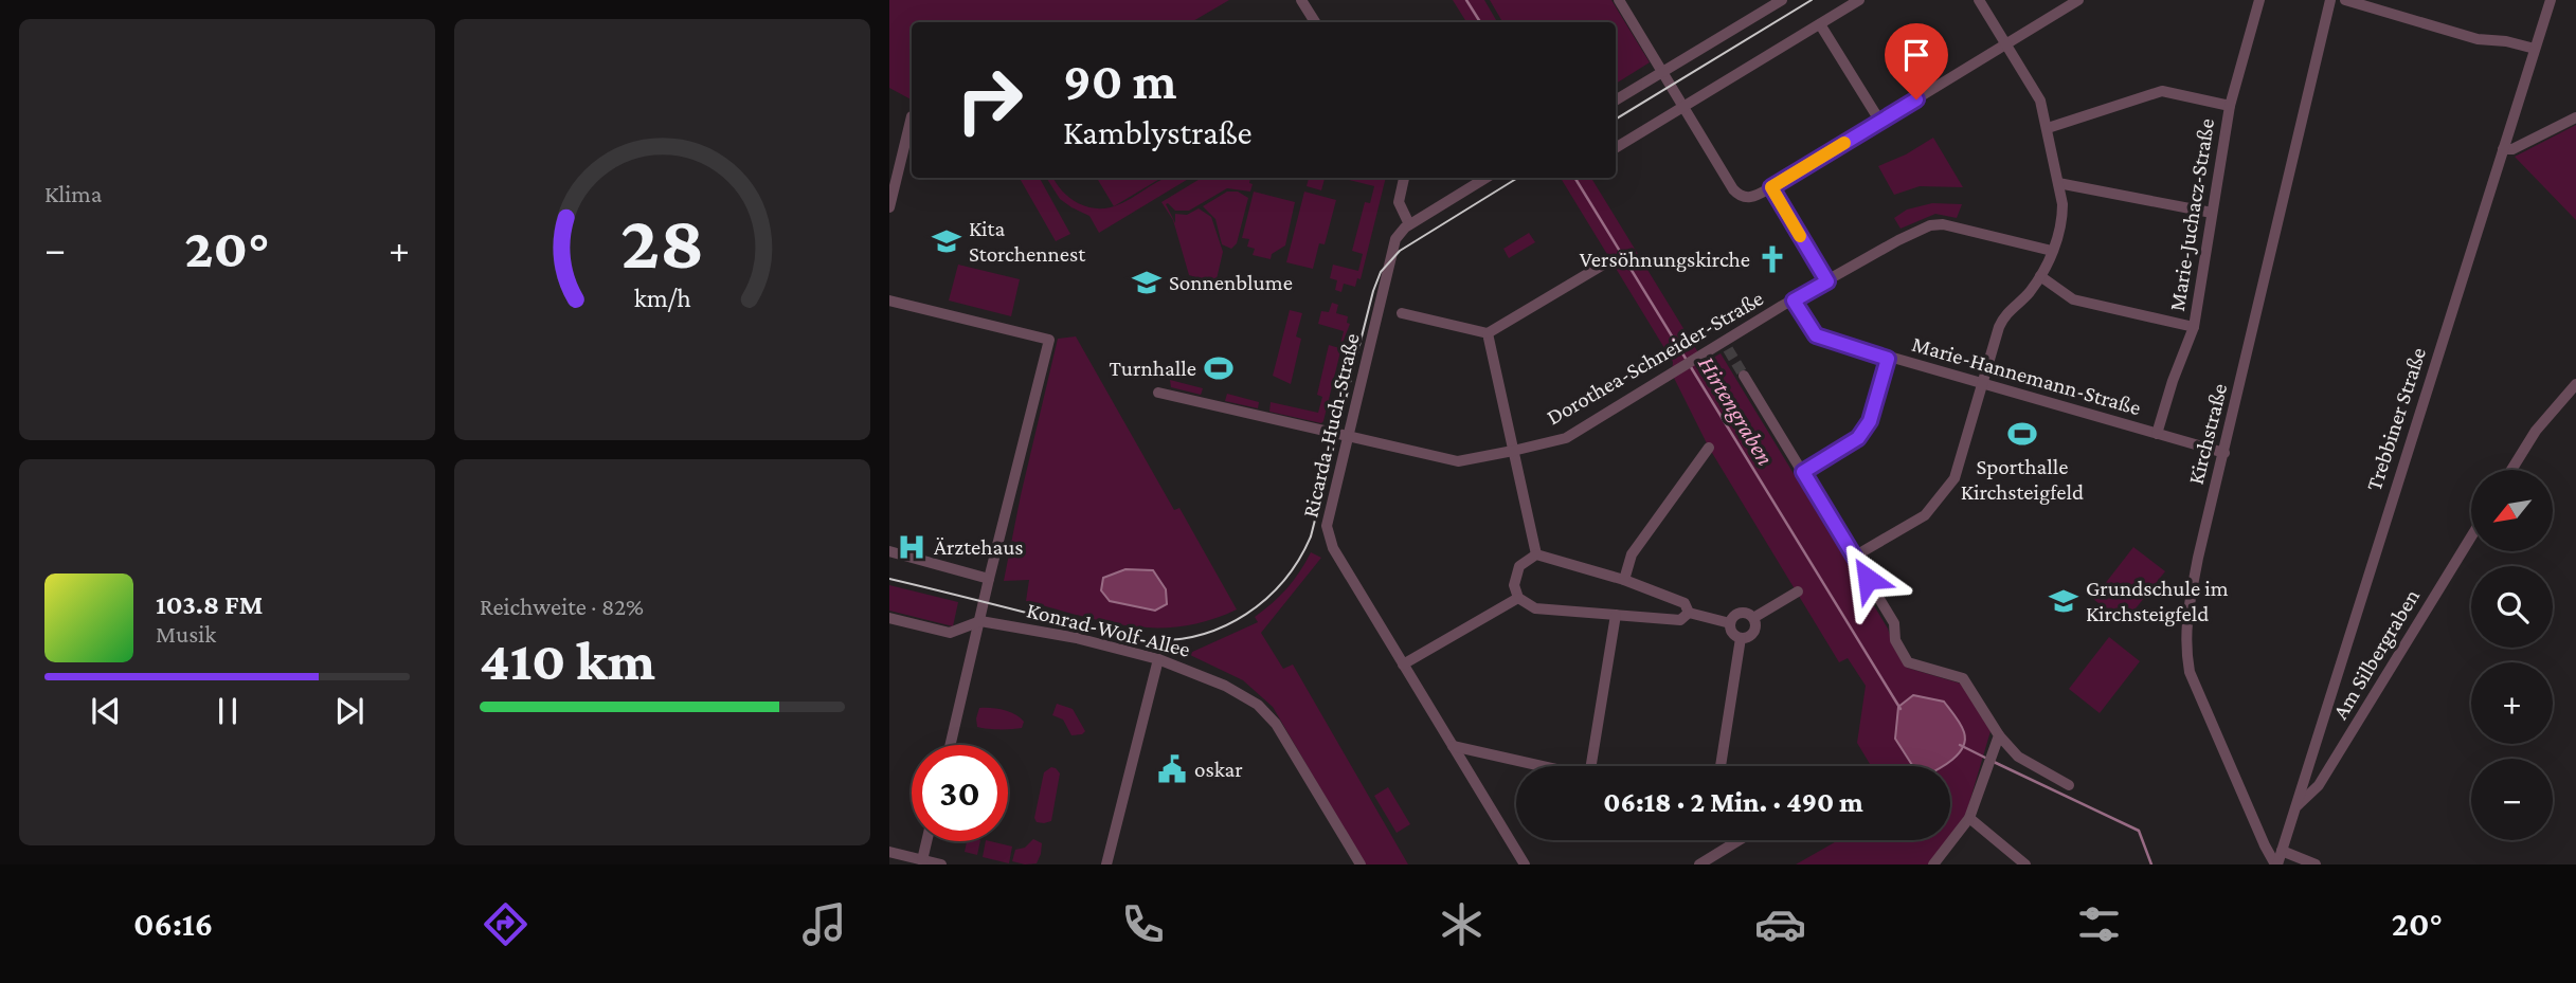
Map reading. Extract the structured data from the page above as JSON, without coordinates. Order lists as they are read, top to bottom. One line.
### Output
{"streets":{"street":["Marie-Juchacz-Straße","Dorothea-Schneider-Straße","Marie-Hannemann-Straße","Trebbiner Straße","Ricarda-Huch-Straße","Kirchstraße","Konrad-Wolf-Allee","Am Silbergraben"]},"crossings":[["Marie-Juchacz-Straße","Marie-Hannemann-Straße"],["Dorothea-Schneider-Straße","Marie-Hannemann-Straße"],["Dorothea-Schneider-Straße","Ricarda-Huch-Straße"],["Marie-Hannemann-Straße","Kirchstraße"],["Trebbiner Straße","Kirchstraße"],["Trebbiner Straße","Am Silbergraben"]],"water":["Hirtengraben"],"places":{"school or university":["Kita Storchennest","Sonnenblume","Grundschule im Kirchsteigfeld"],"church":["Versöhnungskirche"],"sports":["Turnhalle","Sporthalle Kirchsteigfeld"],"hospital":["Ärztehaus"],"public building":["oskar"]},"north":"bottom left","page":{"tile":["Klima",["Reichweite · 82%","410 km"]],"turn":["90 m","Kamblystraße"],"heat":["−","20°","+"],"map_buttons":["+","−"],"song":["103.8 FM","Musik"],"limit":"30","trip":"06:18 · 2 Min. · 490 m","tabs":["06:16","20°"],"gauge":["28","km/h"]}}
